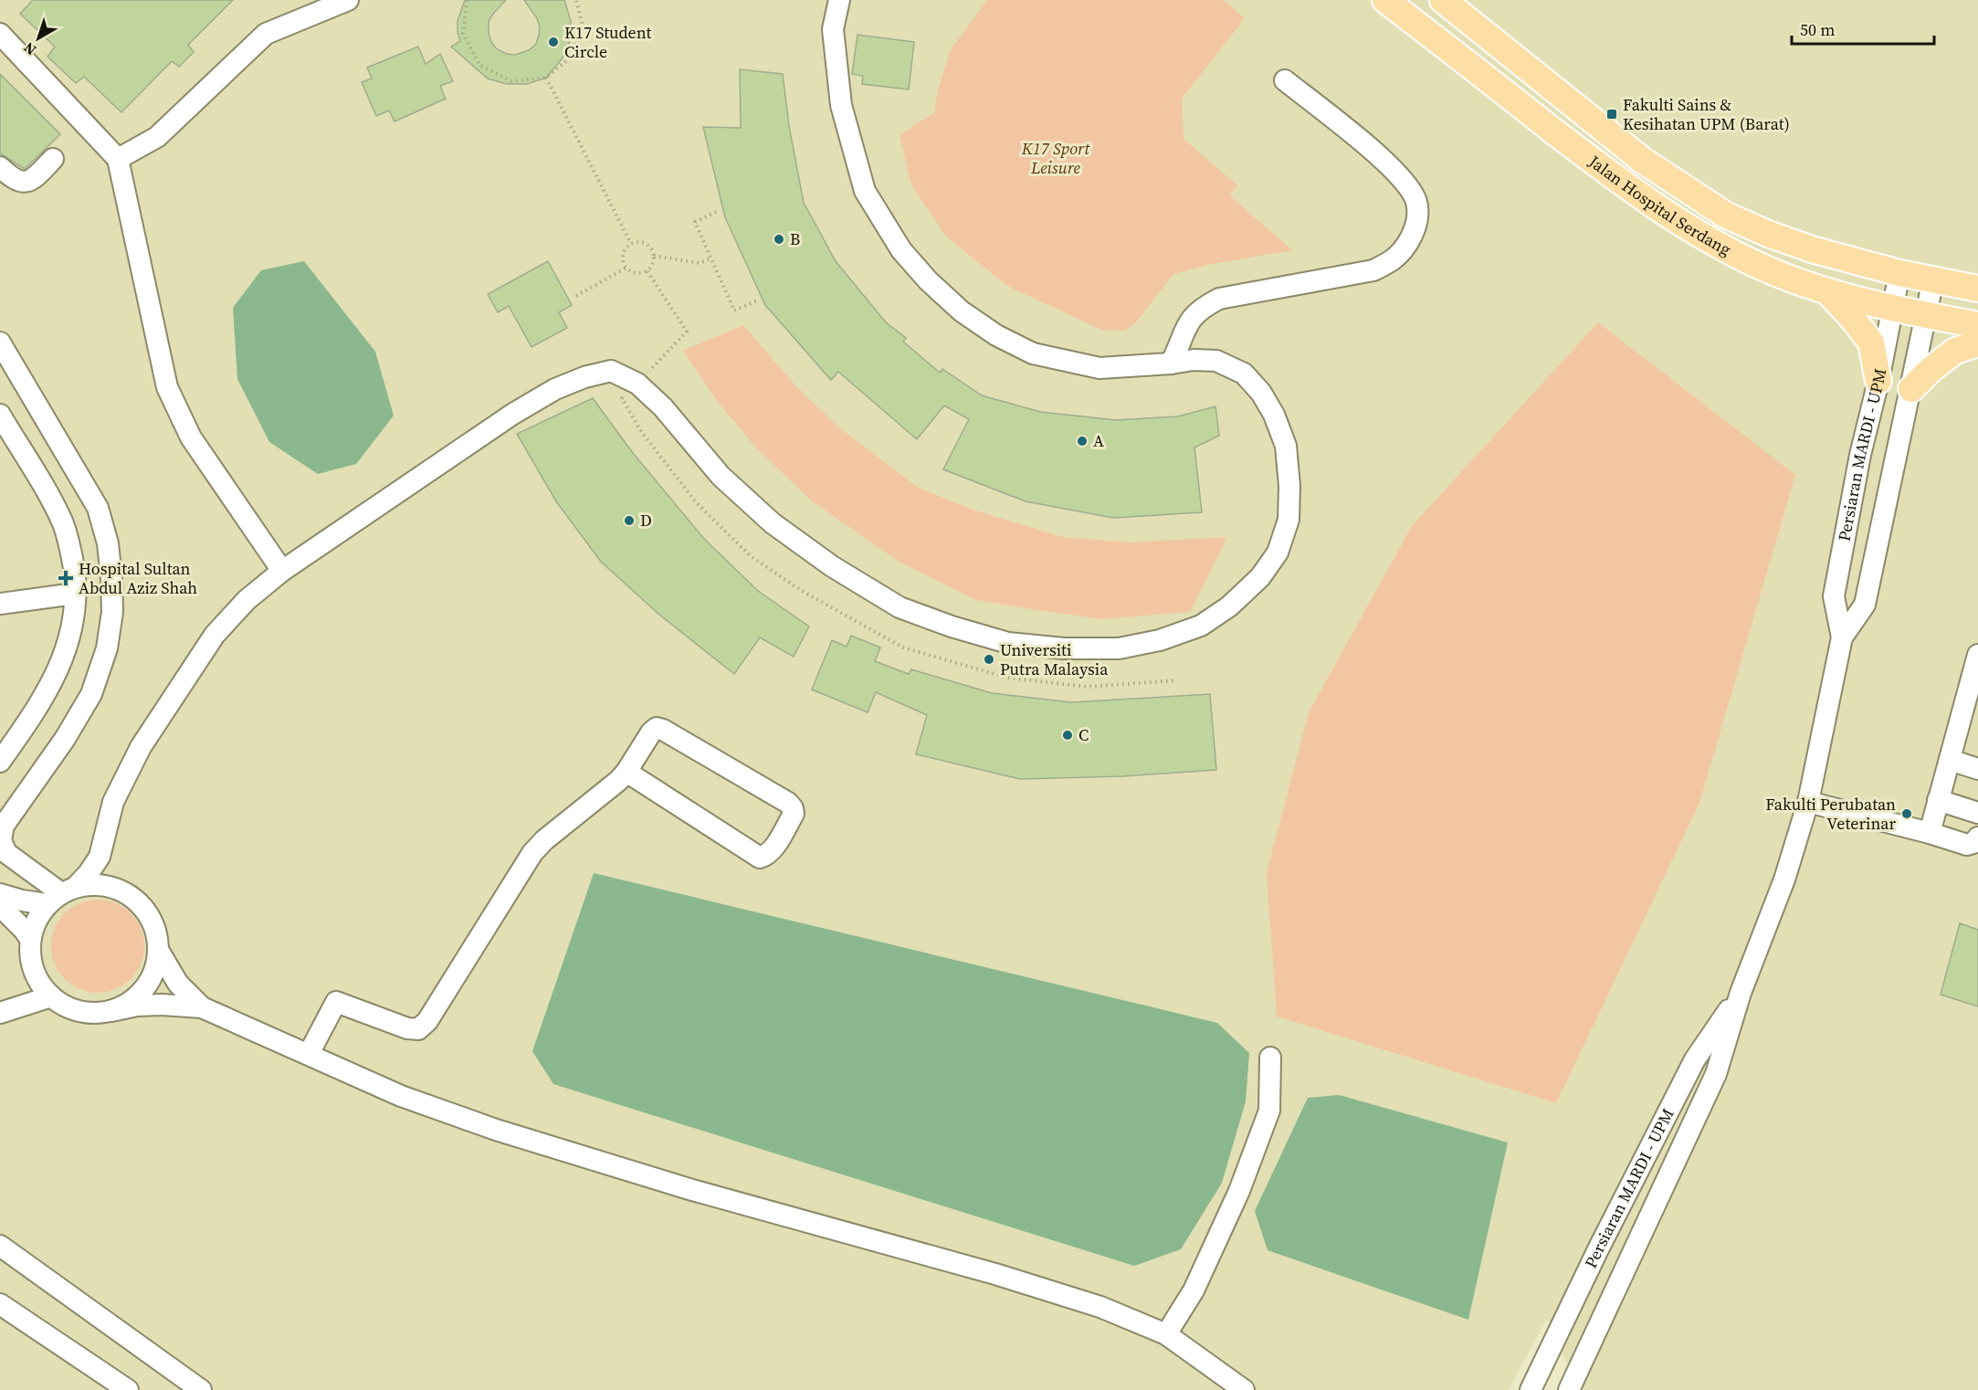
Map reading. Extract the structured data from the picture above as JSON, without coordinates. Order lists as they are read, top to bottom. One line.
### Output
{"streets":{"main road":["Jalan Hospital Serdang"],"street":["Persiaran MARDI - UPM"]},"crossings":[["Jalan Hospital Serdang","Persiaran MARDI - UPM"]],"parks":["K17 Sport Leisure"],"places":{"other":["K17 Student Circle","B","A","D","Universiti Putra Malaysia","C","Fakulti Perubatan Veterinar"],"transit":["Fakulti Sains & Kesihatan UPM (Barat)"],"health":["Hospital Sultan Abdul Aziz Shah"]},"scale_bar":"50 m","north":"bottom left"}
